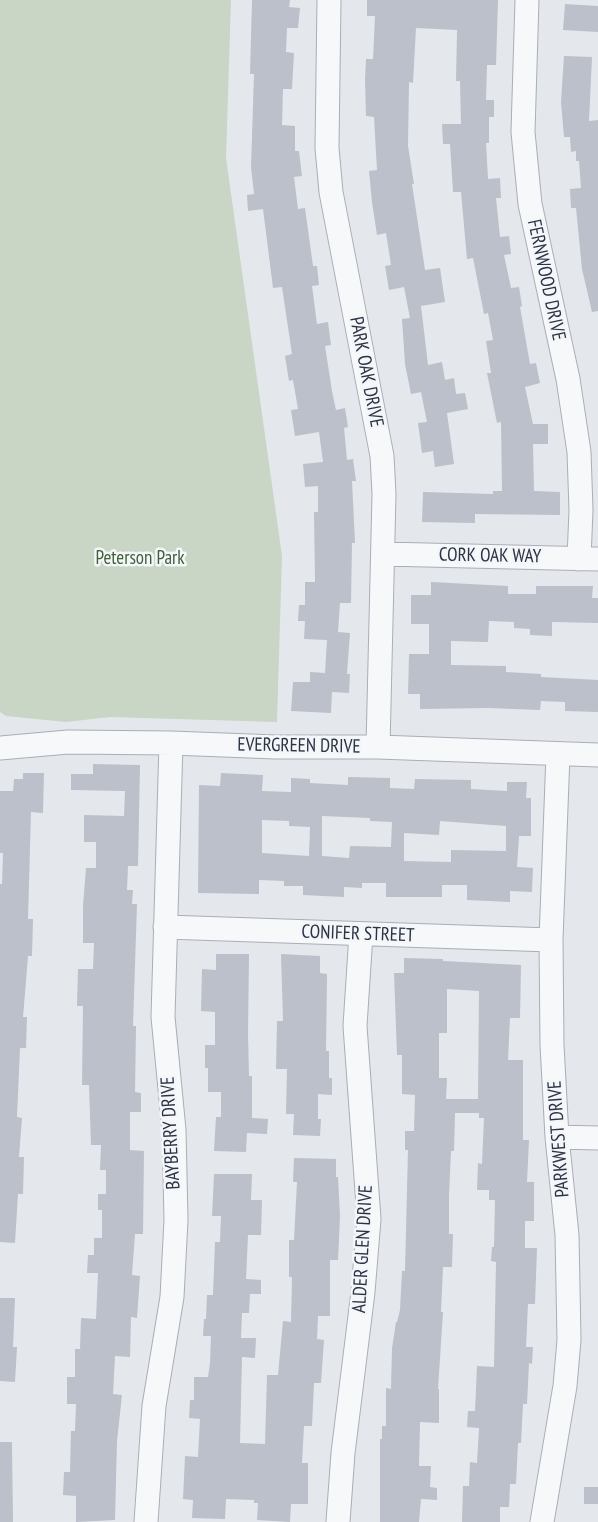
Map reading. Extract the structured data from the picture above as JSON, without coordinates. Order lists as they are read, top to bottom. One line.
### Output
{"streets":{"street":["FERNWOOD DRIVE","PARK OAK DRIVE","CORK OAK WAY","EVERGREEN DRIVE","CONIFER STREET","BAYBERRY DRIVE","PARKWEST DRIVE","ALDER GLEN DRIVE"]},"crossings":[["FERNWOOD DRIVE","CORK OAK WAY"],["PARK OAK DRIVE","CORK OAK WAY"],["PARK OAK DRIVE","EVERGREEN DRIVE"],["EVERGREEN DRIVE","BAYBERRY DRIVE"],["EVERGREEN DRIVE","PARKWEST DRIVE"],["CONIFER STREET","BAYBERRY DRIVE"],["CONIFER STREET","PARKWEST DRIVE"],["CONIFER STREET","ALDER GLEN DRIVE"]],"parks":["Peterson Park"]}
